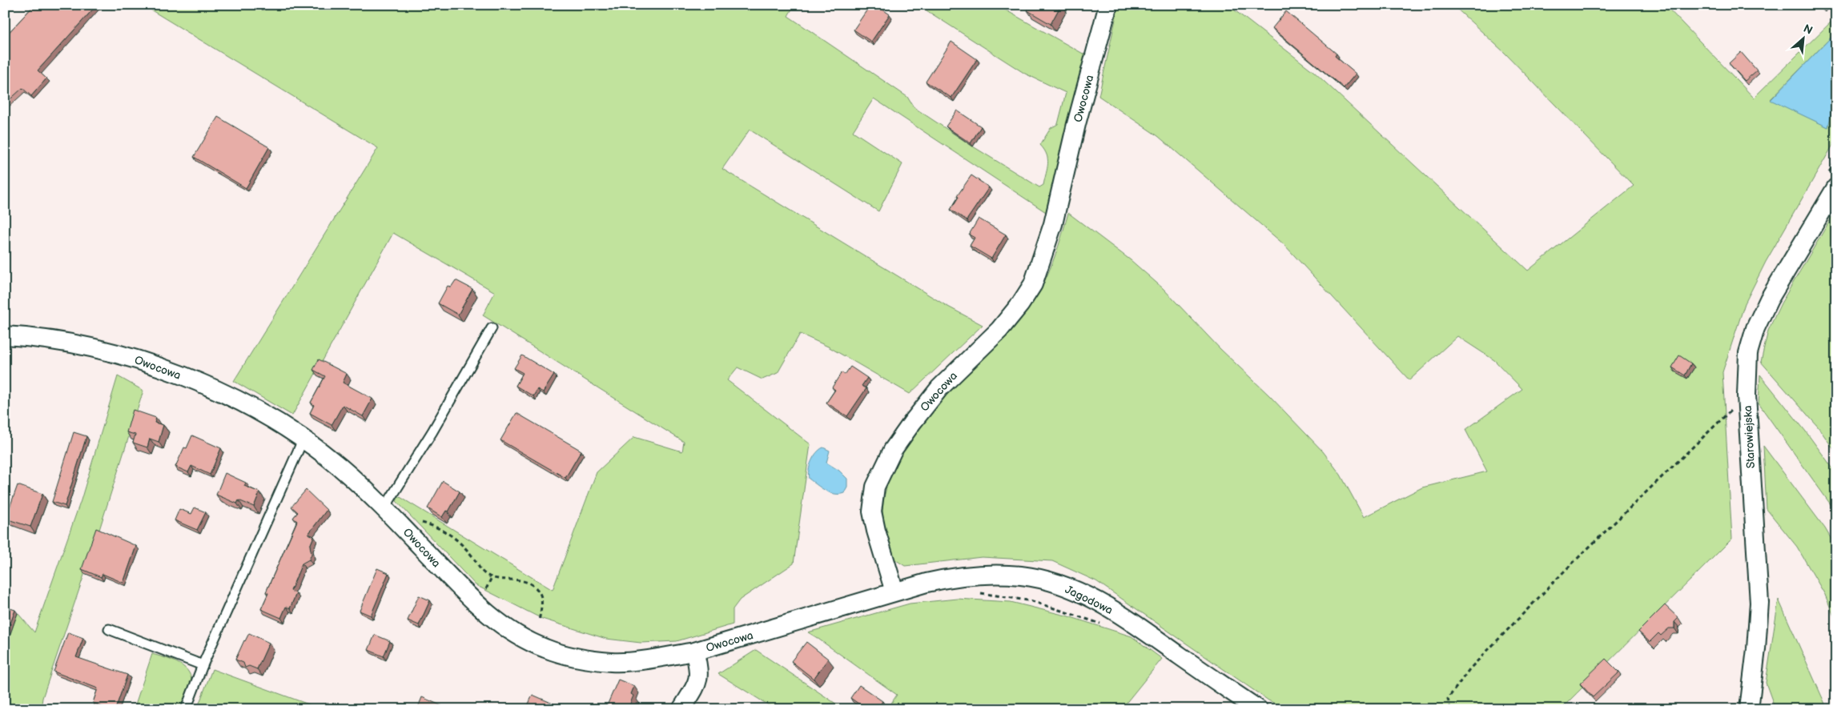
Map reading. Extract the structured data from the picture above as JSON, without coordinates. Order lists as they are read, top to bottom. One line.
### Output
{"streets":{"street":["Owocowa","Starowiejska","Jagodowa"]},"crossings":[["Owocowa","Jagodowa"]],"north":"top right"}
